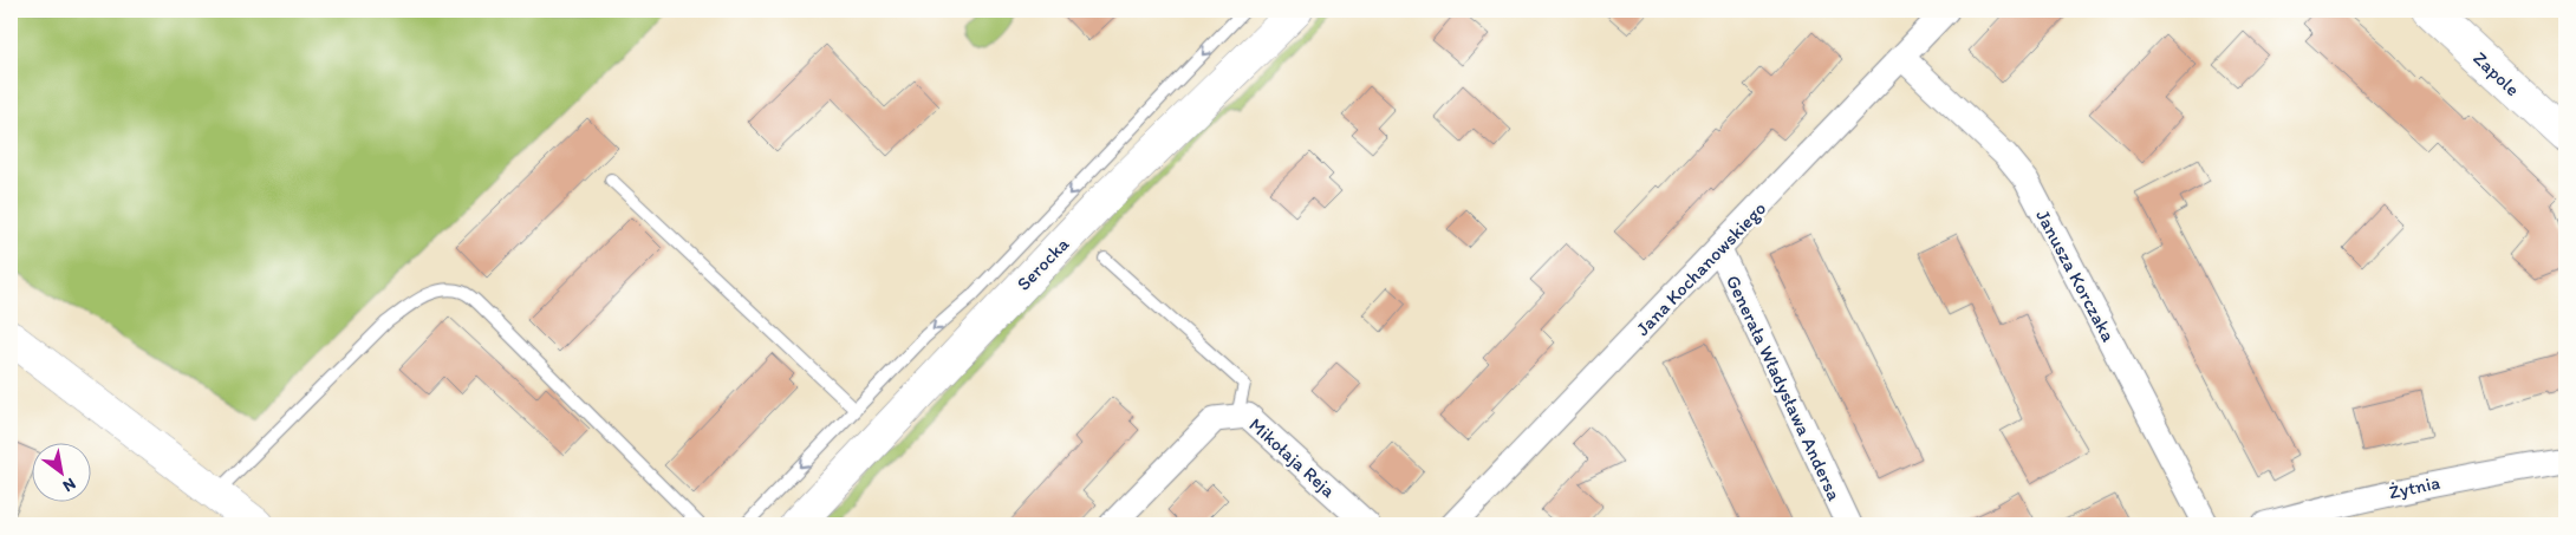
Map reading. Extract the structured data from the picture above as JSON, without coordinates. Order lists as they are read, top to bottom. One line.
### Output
{"streets":{"main road":["Zapole","Serocka"],"street":["Jana Kochanowskiego","Janusza Korczaka","Generała Władysława Andersa","Mikołaja Reja","Żytnia"]},"crossings":[["Jana Kochanowskiego","Janusza Korczaka"],["Jana Kochanowskiego","Generała Władysława Andersa"]],"north":"bottom right"}
